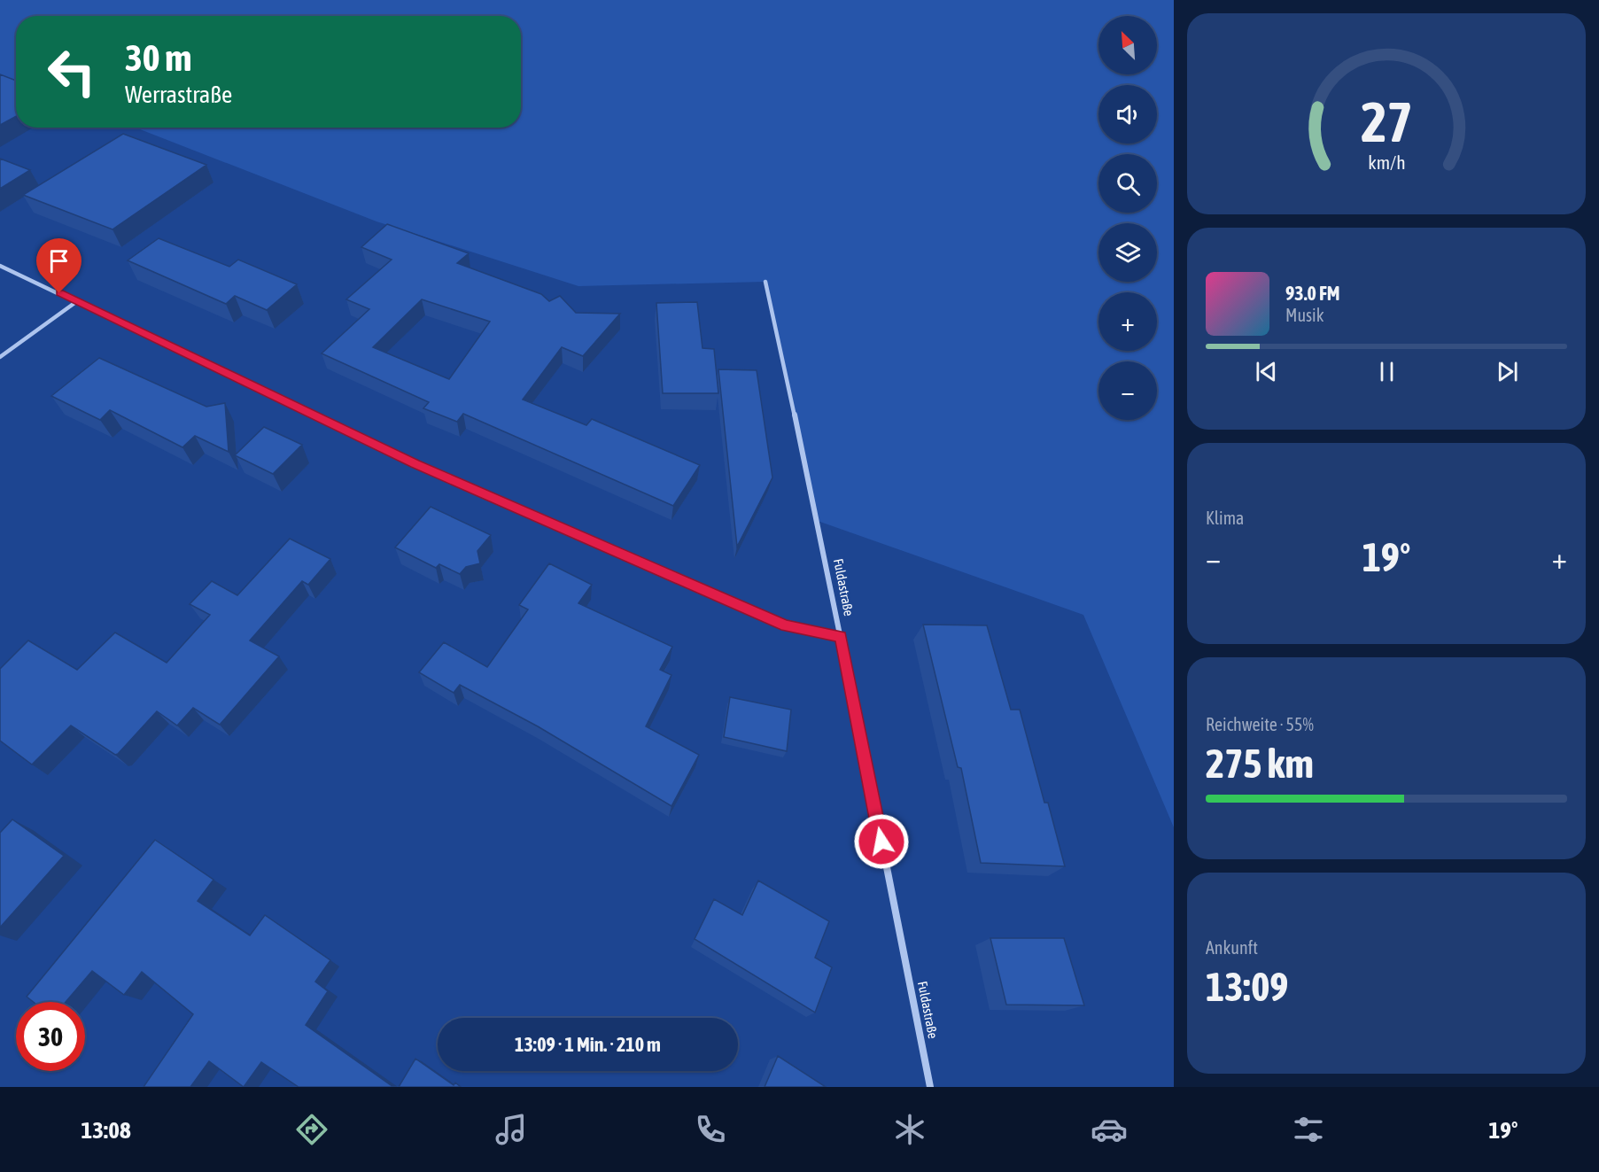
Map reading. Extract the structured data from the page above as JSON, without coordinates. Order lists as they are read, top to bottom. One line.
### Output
{"streets":{"street":["Fuldastraße"]},"north":"top left","page":{"map_buttons":["+","−"],"turn":["30 m","Werrastraße"],"song":["93.0 FM","Musik"],"tile":["Klima",["Reichweite · 55%","275 km"],["Ankunft","13:09"]],"heat":["−","19°","+"],"limit":"30","trip":"13:09 · 1 Min. · 210 m","tabs":["13:08","19°"],"gauge":["27","km/h"]}}
